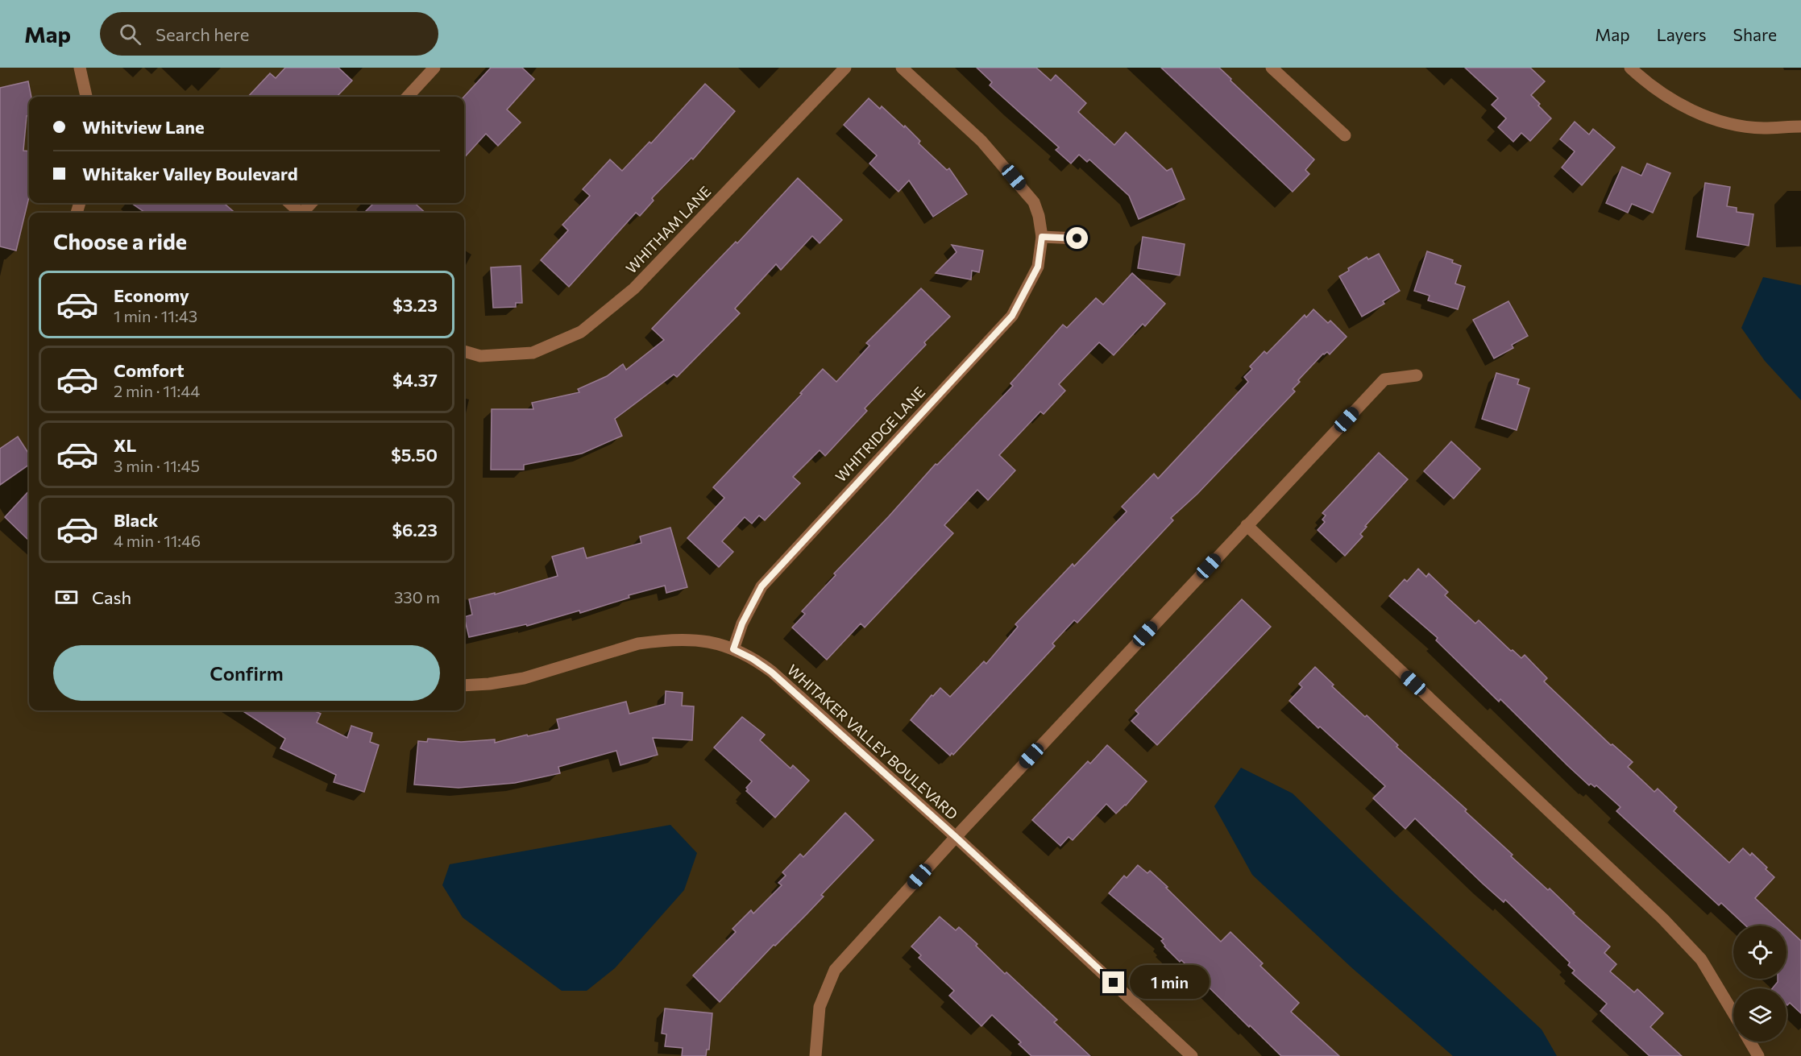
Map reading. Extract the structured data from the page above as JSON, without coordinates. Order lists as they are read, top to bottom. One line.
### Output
{"streets":{"street":["WHITHAM LANE","WHITRIDGE LANE","WHITAKER VALLEY BOULEVARD"]},"crossings":[["WHITRIDGE LANE","WHITAKER VALLEY BOULEVARD"]],"page":{"header":"Map","search":"Search here","nav":["Map","Layers","Share"],"banner":["Whitview Lane","Whitaker Valley Boulevard"],"heading":"Choose a ride","list":[{"name":"Economy","note":"1 min · 11:43","value":"$3.23"},{"name":"Comfort","note":"2 min · 11:44","value":"$4.37"},{"name":"XL","note":"3 min · 11:45","value":"$5.50"},{"name":"Black","note":"4 min · 11:46","value":"$6.23"}],"pay":["Cash","330 m"],"buttons":"Confirm","bubble":"1 min"}}
